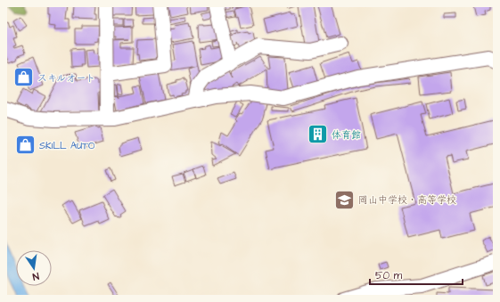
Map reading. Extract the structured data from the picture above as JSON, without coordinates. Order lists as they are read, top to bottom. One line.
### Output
{"places":{"shop":["スキルオート","SKILL AUTO"],"building":["体育館"],"school or university":["岡山中学校・高等学校"]},"scale_bar":"50 m","north":"bottom"}
